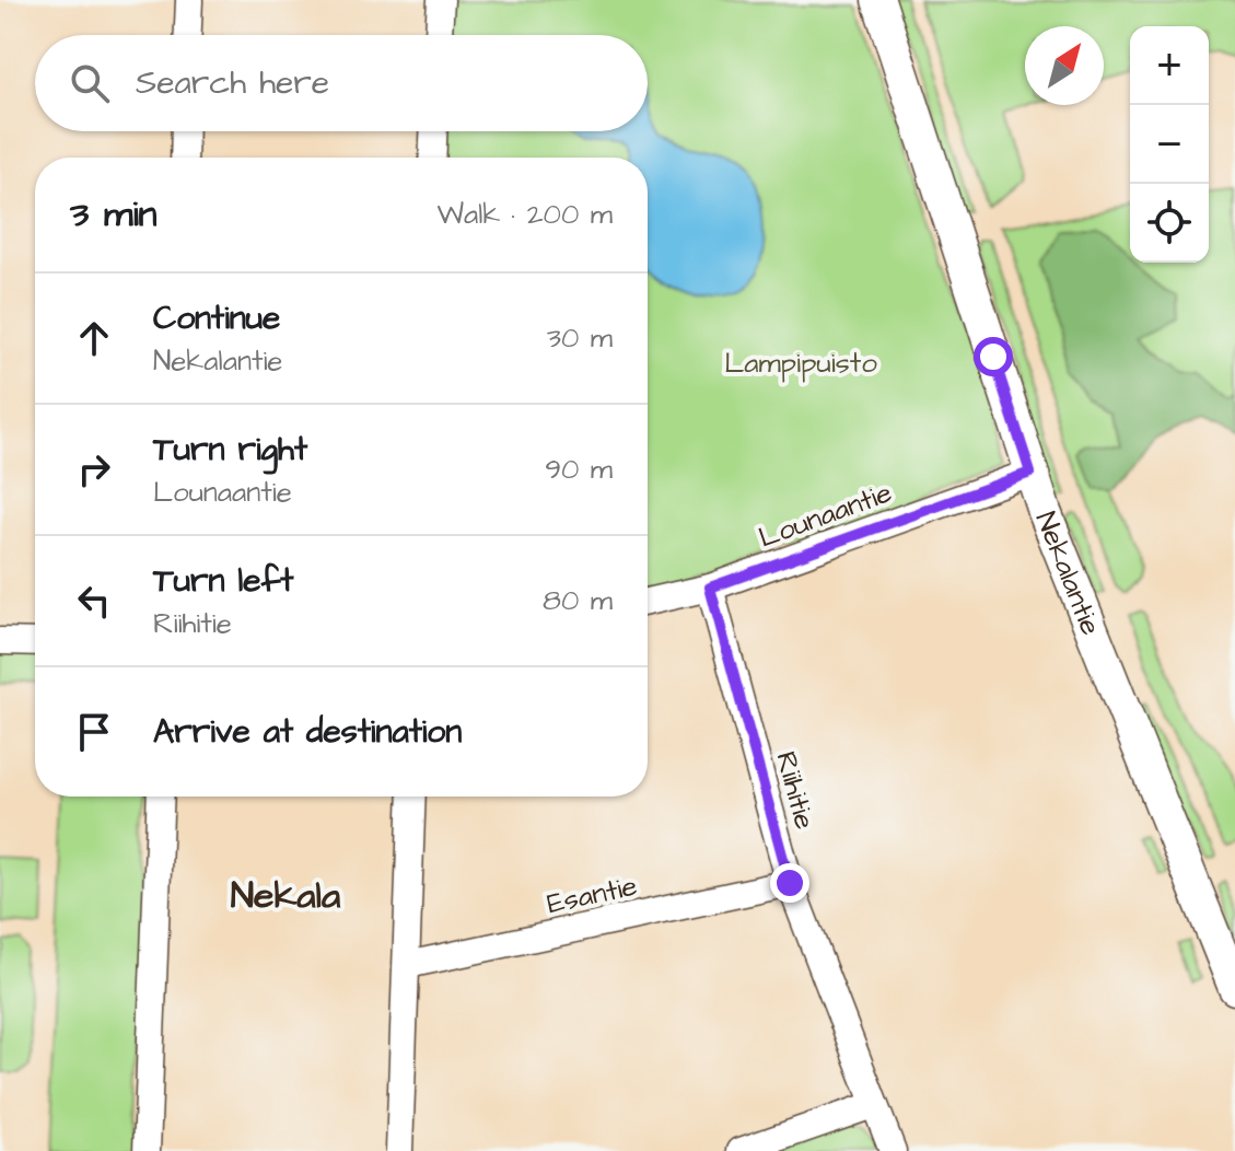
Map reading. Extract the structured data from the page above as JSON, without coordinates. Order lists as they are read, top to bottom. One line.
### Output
{"streets":{"main road":["Nekalantie"],"street":["Lounaantie","Riihitie","Esantie"]},"crossings":[["Lounaantie","Nekalantie"],["Lounaantie","Riihitie"],["Riihitie","Esantie"]],"districts":["Nekala"],"parks":["Lampipuisto"],"north":"top right","page":{"map_buttons":["+","−"],"search":"Search here","heading":["3 min","Walk · 200 m"],"list":[["Continue","Nekalantie","30 m"],["Turn right","Lounaantie","90 m"],["Turn left","Riihitie","80 m"],"Arrive at destination"]}}
